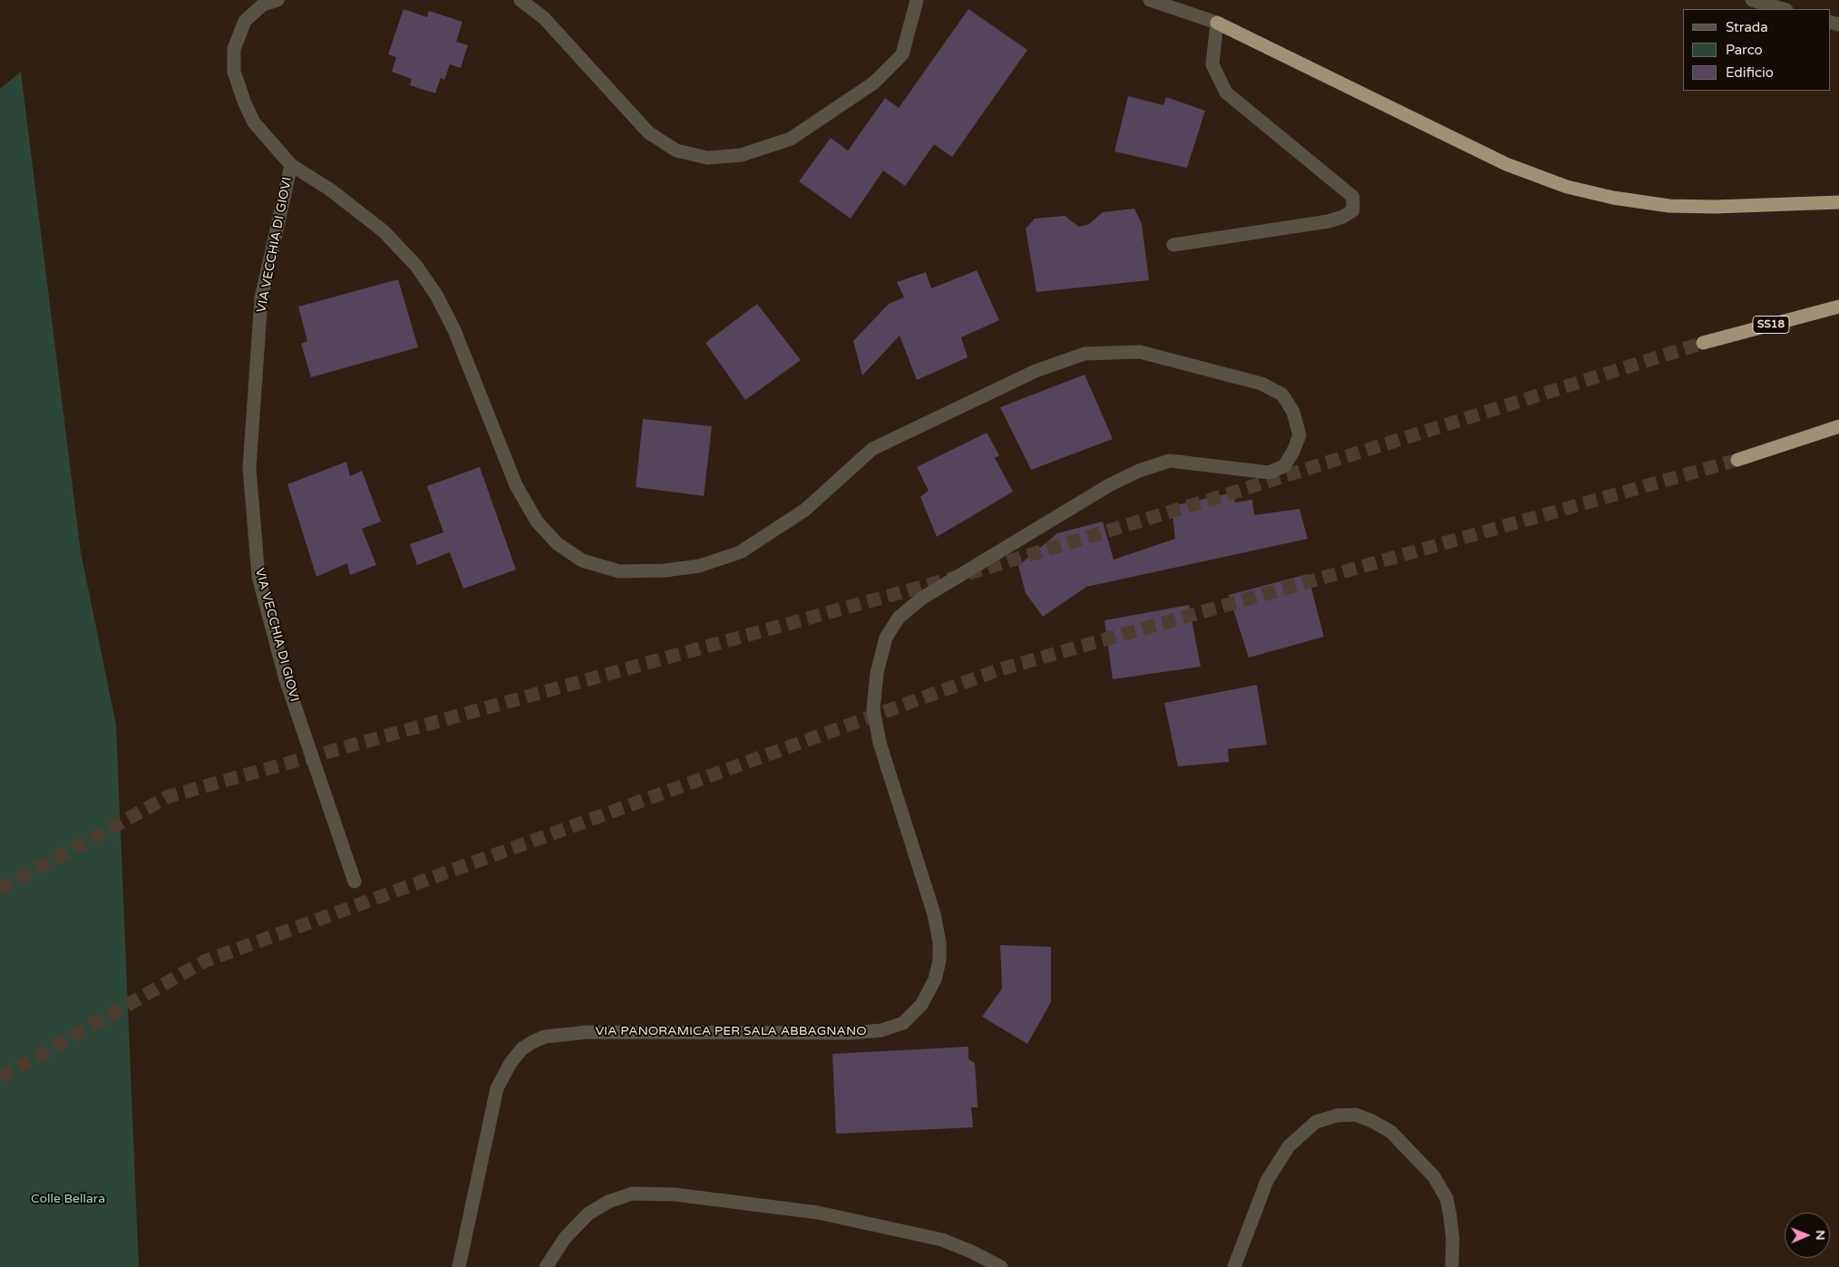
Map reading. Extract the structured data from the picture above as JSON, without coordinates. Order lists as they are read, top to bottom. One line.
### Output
{"streets":{"highway":["SS18"],"street":["VIA VECCHIA DI GIOVI","VIA PANORAMICA PER SALA ABBAGNANO"]},"crossings":[["VIA VECCHIA DI GIOVI","VIA PANORAMICA PER SALA ABBAGNANO"]],"parks":["Colle Bellara"],"legend":["Strada","Parco","Edificio"],"north":"right"}
